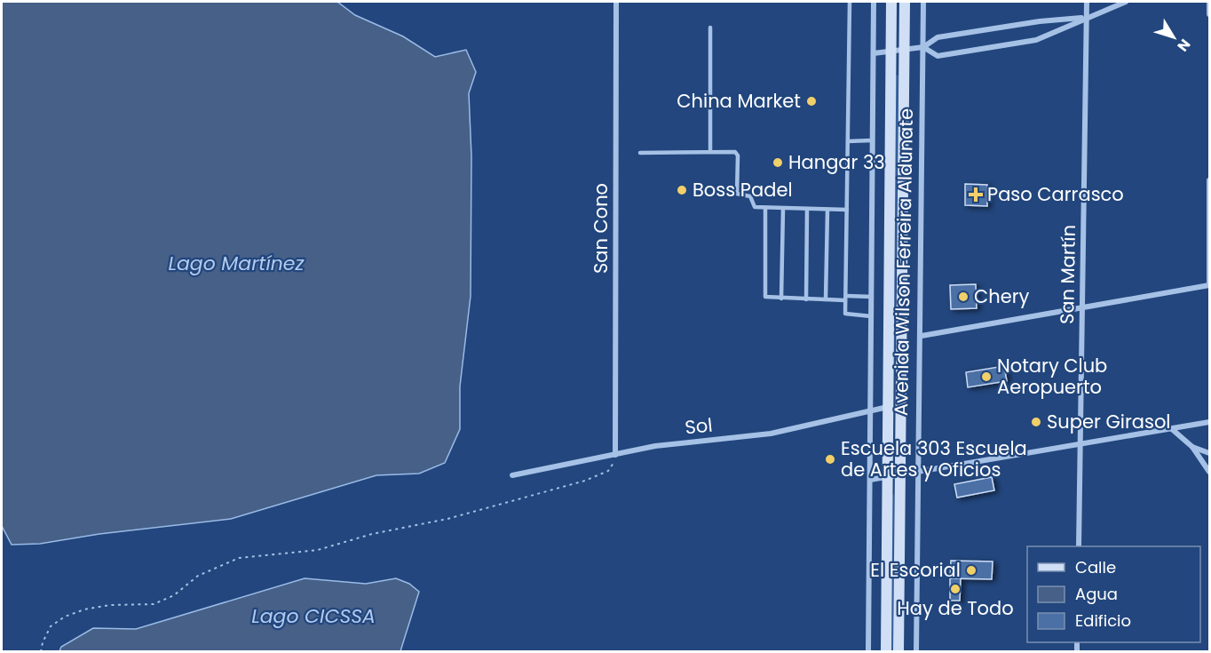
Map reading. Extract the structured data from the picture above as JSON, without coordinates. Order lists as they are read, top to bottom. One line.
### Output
{"streets":{"main road":["Avenida Wilson Ferreira Aldunate"],"street":["San Cono","San Martín","Sol"]},"crossings":[["San Cono","Sol"],["Avenida Wilson Ferreira Aldunate","Sol"]],"water":["Lago Martínez","Lago CICSSA"],"places":{"other":["China Market","Hangar 33","Boss Padel","Chery","Notary Club Aeropuerto","Super Girasol","Escuela 303 Escuela de Artes y Oficios","El Escorial","Hay de Todo"],"health":["Paso Carrasco"]},"legend":["Calle","Agua","Edificio"],"north":"bottom right"}
